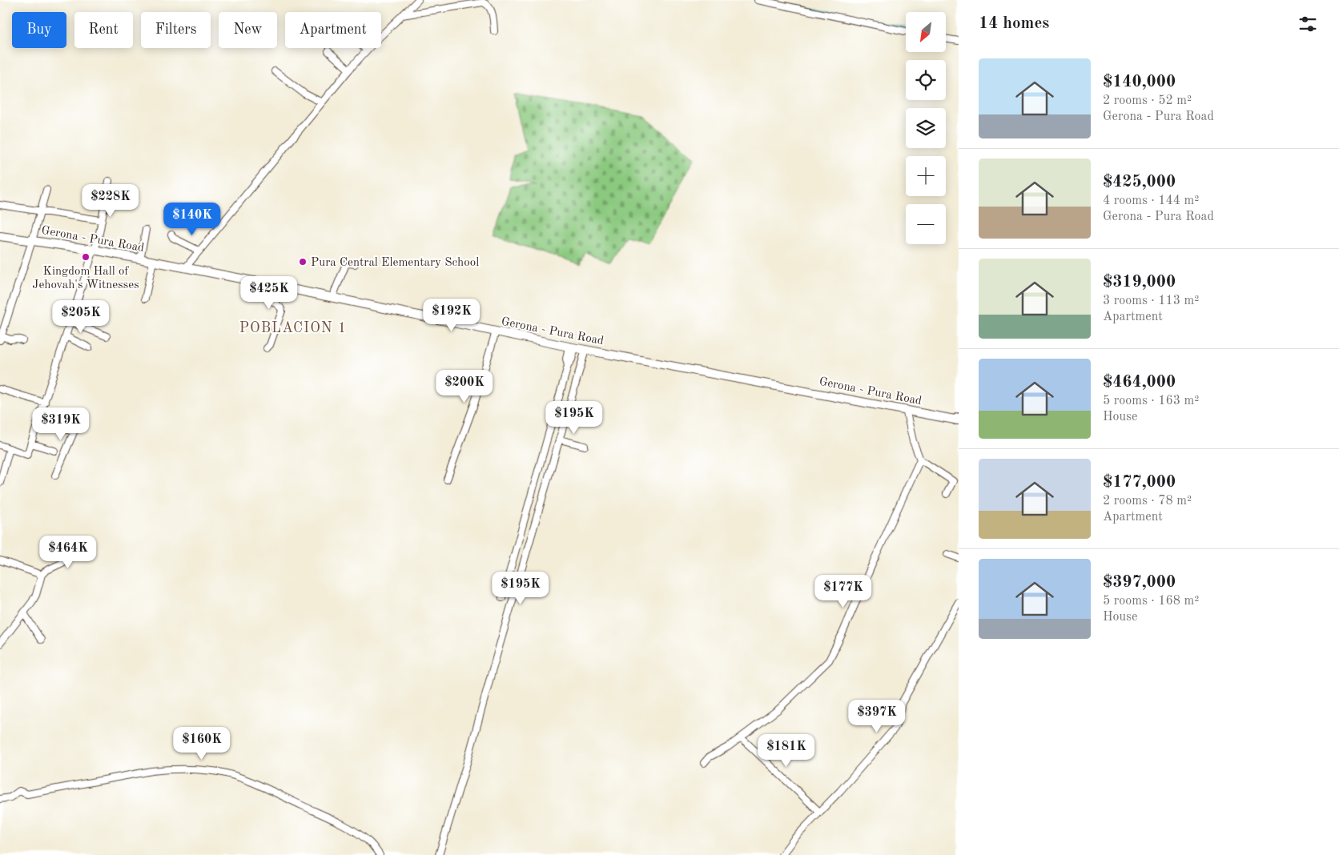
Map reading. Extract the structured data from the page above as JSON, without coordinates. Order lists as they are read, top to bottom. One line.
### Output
{"streets":{"main road":["Gerona - Pura Road"]},"districts":["POBLACION 1"],"places":["Kingdom Hall of Jehovah's Witnesses","Pura Central Elementary School"],"north":"bottom left","page":{"heading":"14 homes","map_buttons":["+","−"],"chip":["Buy","Rent","Filters","New","Apartment"],"list":[{"name":"$140,000","note":"2 rooms · 52 m² · Gerona - Pura Road"},{"name":"$425,000","note":"4 rooms · 144 m² · Gerona - Pura Road"},{"name":"$319,000","note":"3 rooms · 113 m² · Apartment"},{"name":"$464,000","note":"5 rooms · 163 m² · House"},{"name":"$177,000","note":"2 rooms · 78 m² · Apartment"},{"name":"$397,000","note":"5 rooms · 168 m² · House"}],"price":["$228K","$140K","$425K","$192K","$205K","$200K","$195K","$319K","$464K","$195K","$177K","$397K","$160K","$181K"]}}
